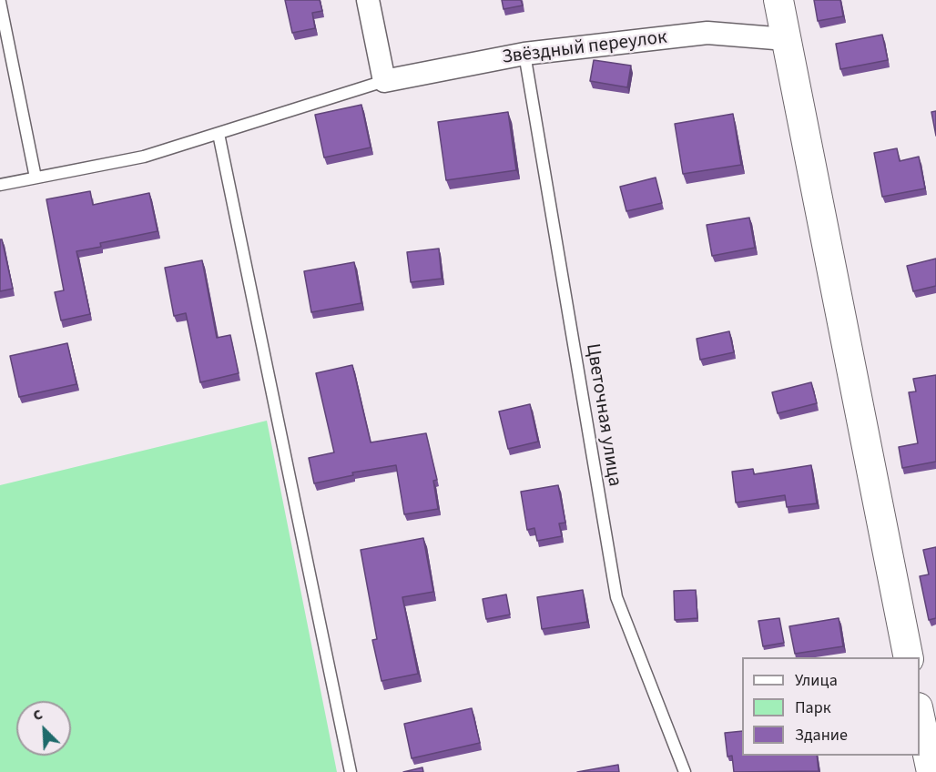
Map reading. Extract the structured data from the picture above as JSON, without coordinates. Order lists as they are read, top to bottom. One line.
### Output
{"streets":{"street":["Звёздный переулок"],"lane":["Цветочная улица"]},"crossings":[["Звёздный переулок","Цветочная улица"]],"legend":["Улица","Парк","Здание"],"north":"top left"}
